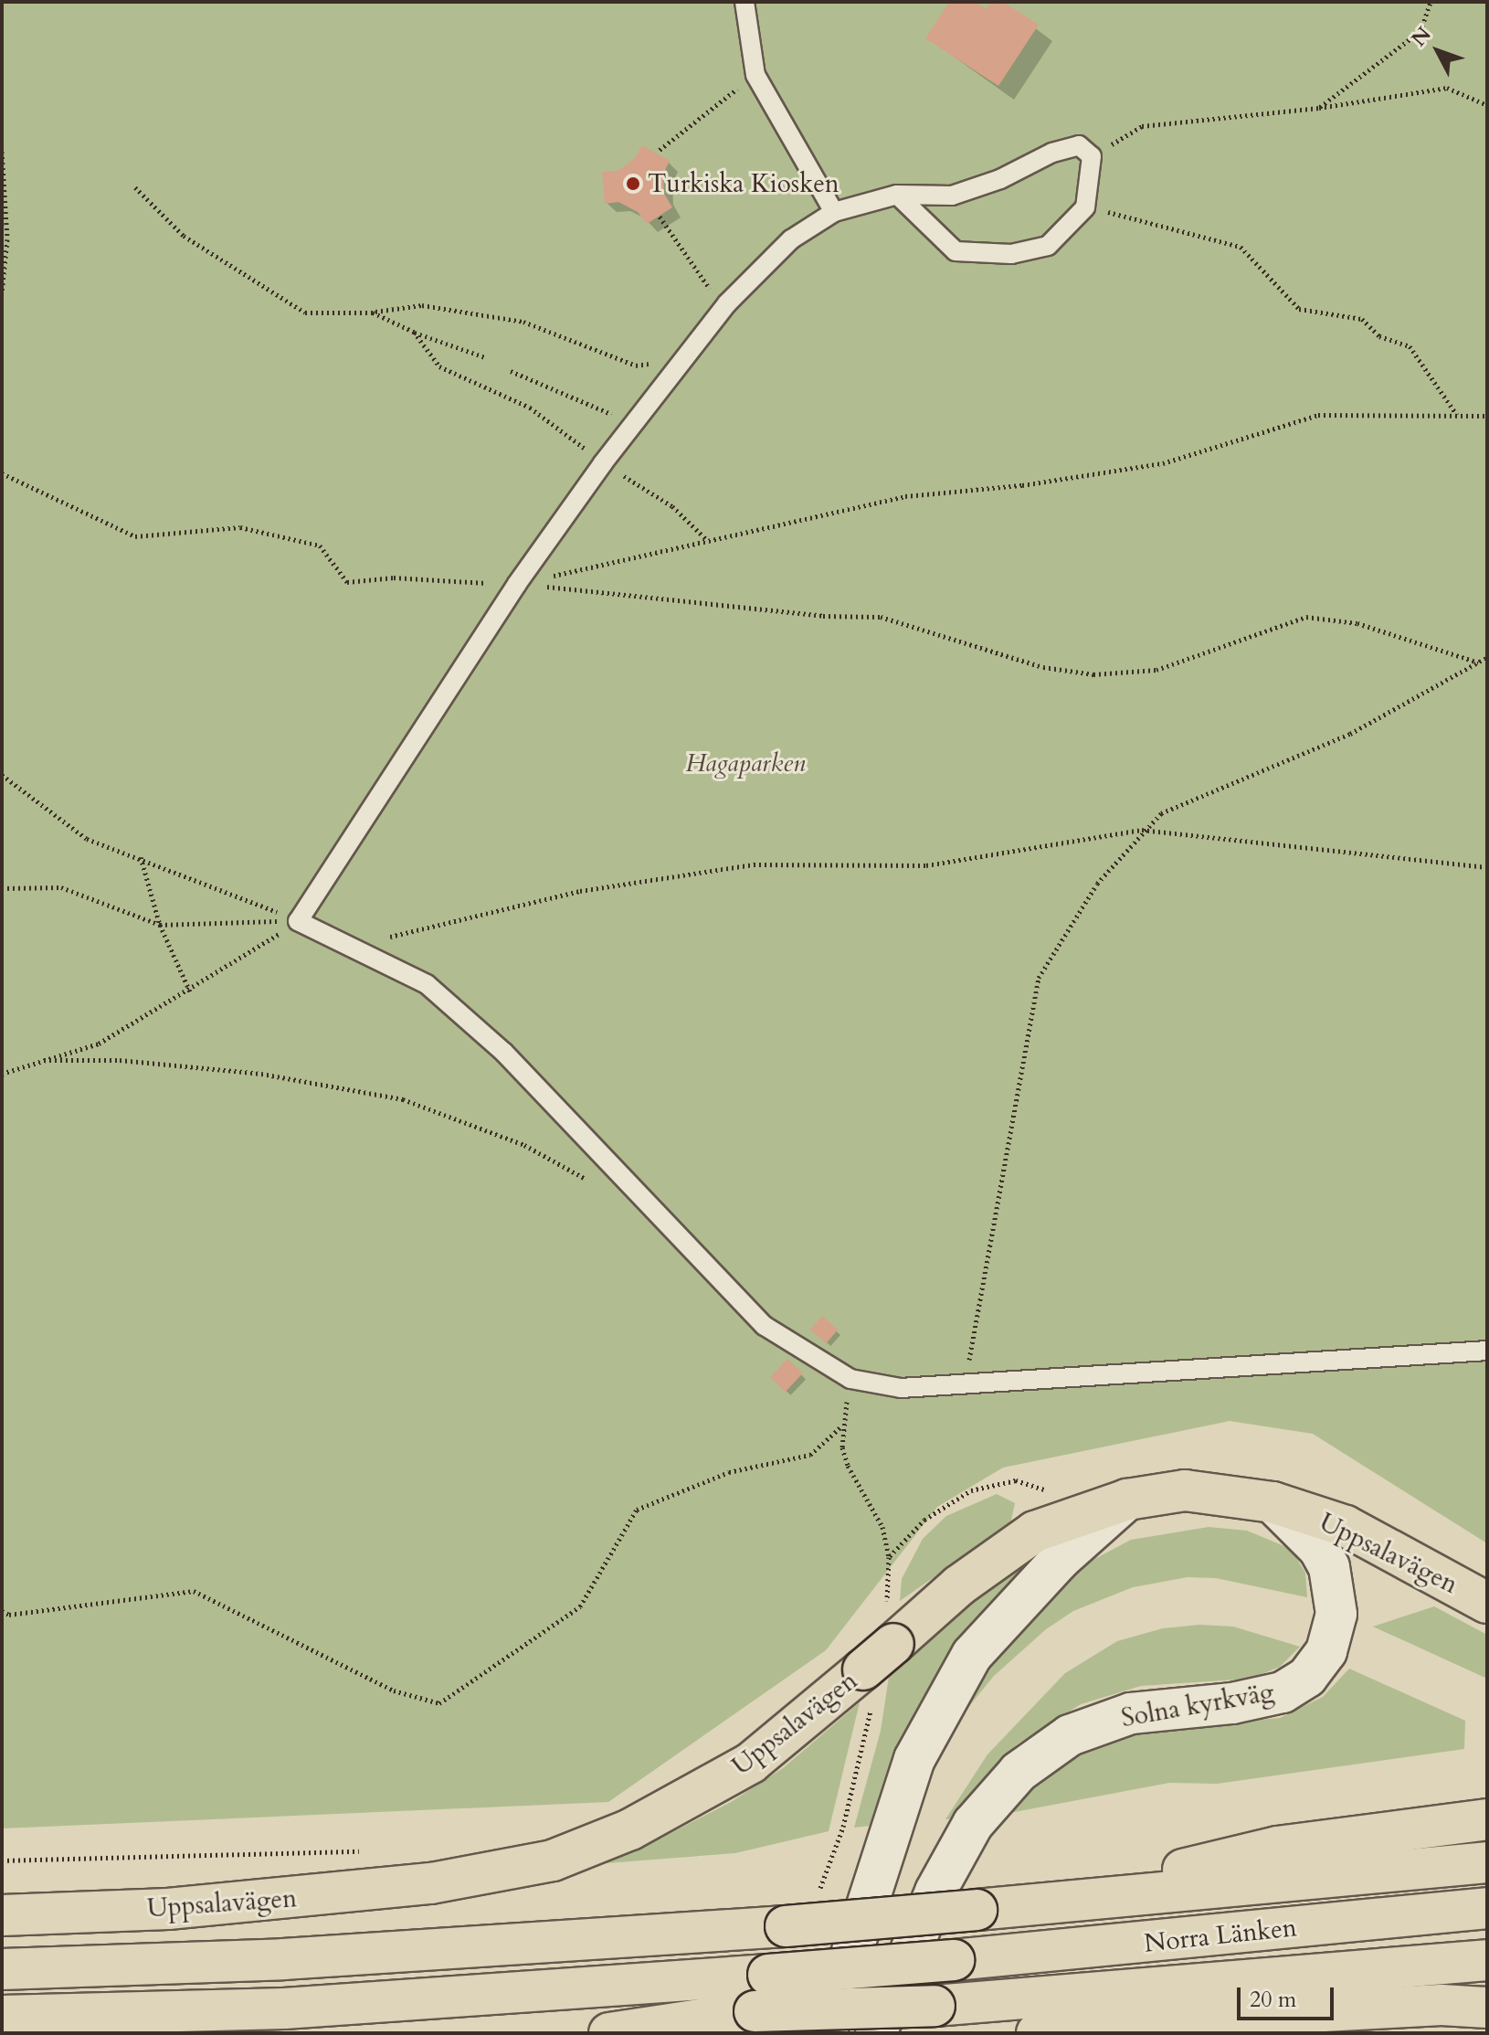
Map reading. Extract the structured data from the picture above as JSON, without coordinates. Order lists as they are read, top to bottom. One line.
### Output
{"streets":{"main road":["Uppsalavägen","Norra Länken"],"street":["Solna kyrkväg"]},"crossings":[["Uppsalavägen","Solna kyrkväg"]],"parks":["Hagaparken"],"places":["Turkiska Kiosken"],"scale_bar":"20 m","north":"top left"}
